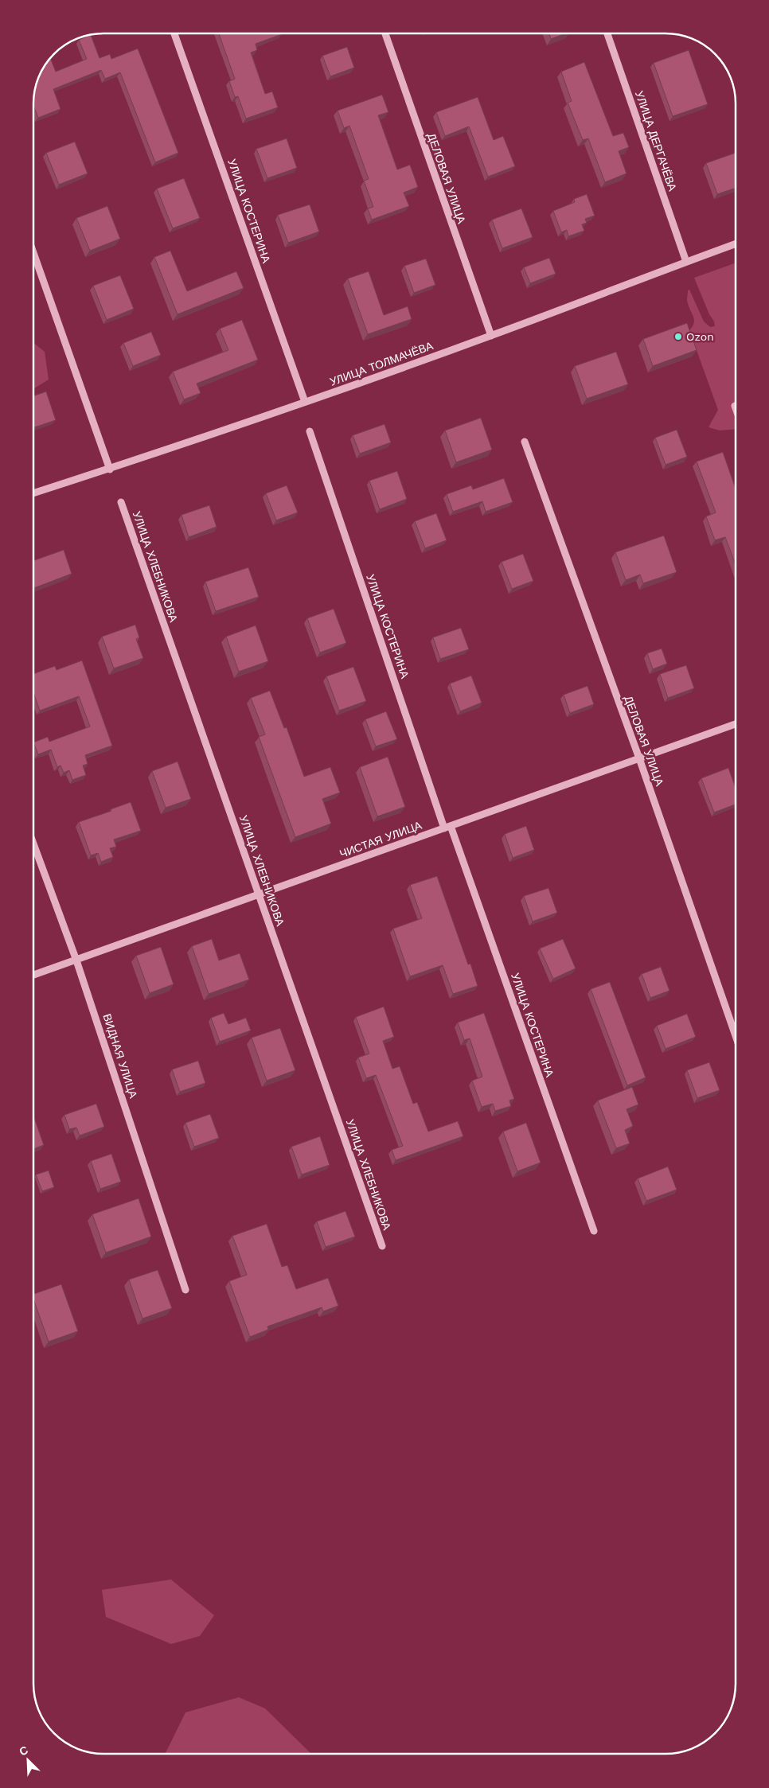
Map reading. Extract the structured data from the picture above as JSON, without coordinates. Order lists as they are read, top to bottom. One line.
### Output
{"streets":{"street":["УЛИЦА ДЕРГАЧЁВА","ДЕЛОВАЯ УЛИЦА","УЛИЦА КОСТЕРИНА","УЛИЦА ТОЛМАЧЁВА","УЛИЦА ХЛЕБНИКОВА","ЧИСТАЯ УЛИЦА","ВИДНАЯ УЛИЦА"]},"crossings":[["УЛИЦА ДЕРГАЧЁВА","УЛИЦА ТОЛМАЧЁВА"],["ДЕЛОВАЯ УЛИЦА","УЛИЦА ТОЛМАЧЁВА"],["ДЕЛОВАЯ УЛИЦА","ЧИСТАЯ УЛИЦА"],["УЛИЦА КОСТЕРИНА","УЛИЦА ТОЛМАЧЁВА"],["УЛИЦА КОСТЕРИНА","ЧИСТАЯ УЛИЦА"],["УЛИЦА ХЛЕБНИКОВА","ЧИСТАЯ УЛИЦА"],["ЧИСТАЯ УЛИЦА","ВИДНАЯ УЛИЦА"]],"places":["Ozon"],"north":"top left"}
